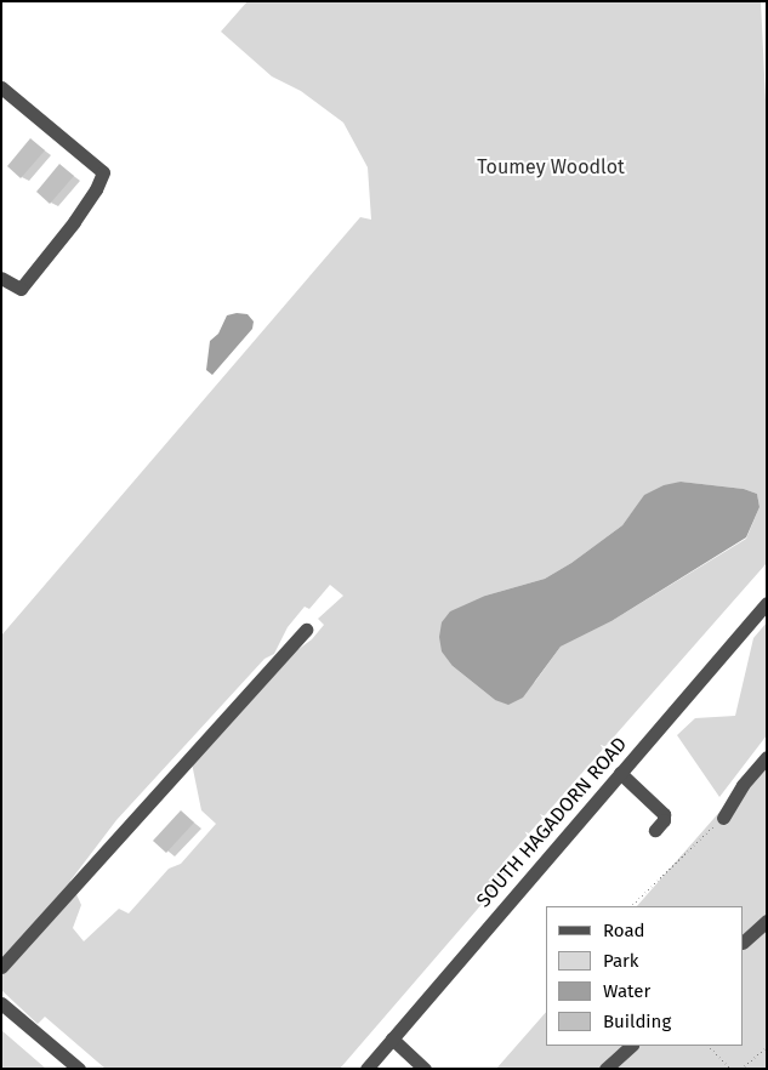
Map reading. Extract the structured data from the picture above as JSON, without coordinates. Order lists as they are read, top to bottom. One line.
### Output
{"streets":{"street":["SOUTH HAGADORN ROAD"]},"parks":["Toumey Woodlot"],"legend":["Road","Park","Water","Building"]}
